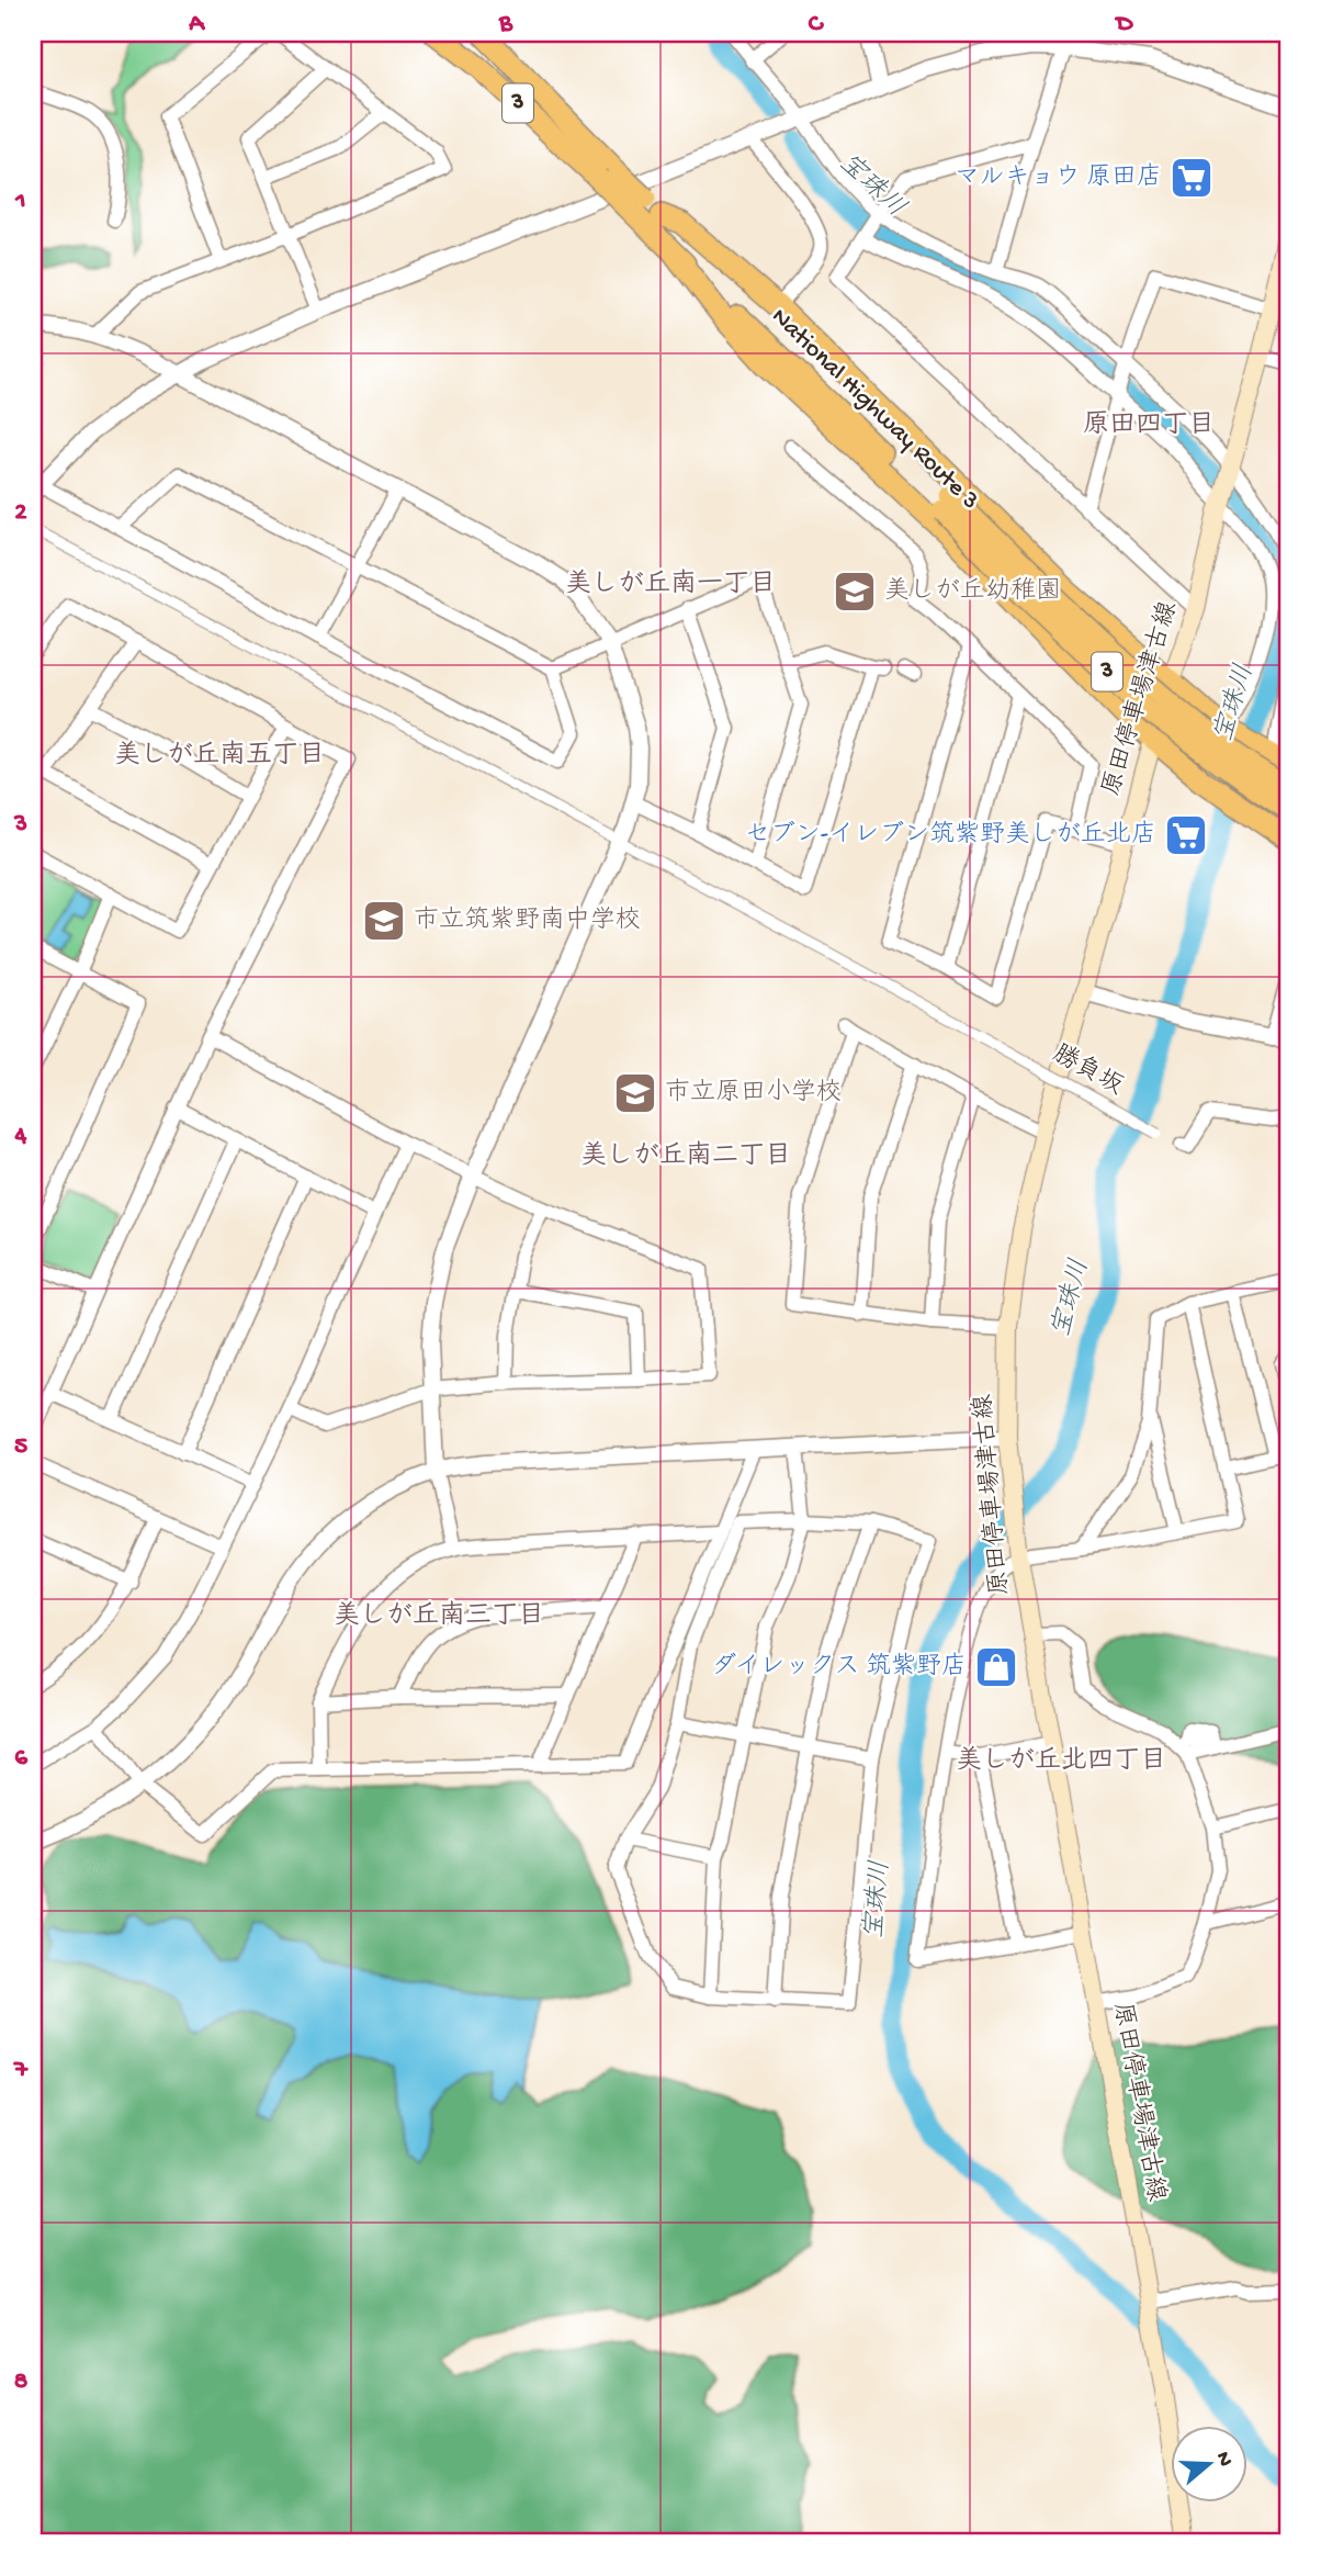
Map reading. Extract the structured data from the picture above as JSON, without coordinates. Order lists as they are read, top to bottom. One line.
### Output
{"streets":{"highway":["3","National Highway Route 3"],"main road":["原田停車場津古線"],"street":["勝負坂"]},"districts":["原田四丁目","美しが丘南一丁目","美しが丘南五丁目","美しが丘南二丁目","美しが丘南三丁目","美しが丘北四丁目"],"water":["宝珠川"],"places":{"supermarket":["マルキョウ 原田店","セブン-イレブン筑紫野美しが丘北店"],"school or university":["美しが丘幼稚園","市立筑紫野南中学校","市立原田小学校"],"shop":["ダイレックス 筑紫野店"]},"north":"right","grid":{"columns":["A","B","C","D"],"rows":["1","2","3","4","5","6","7","8"]}}
